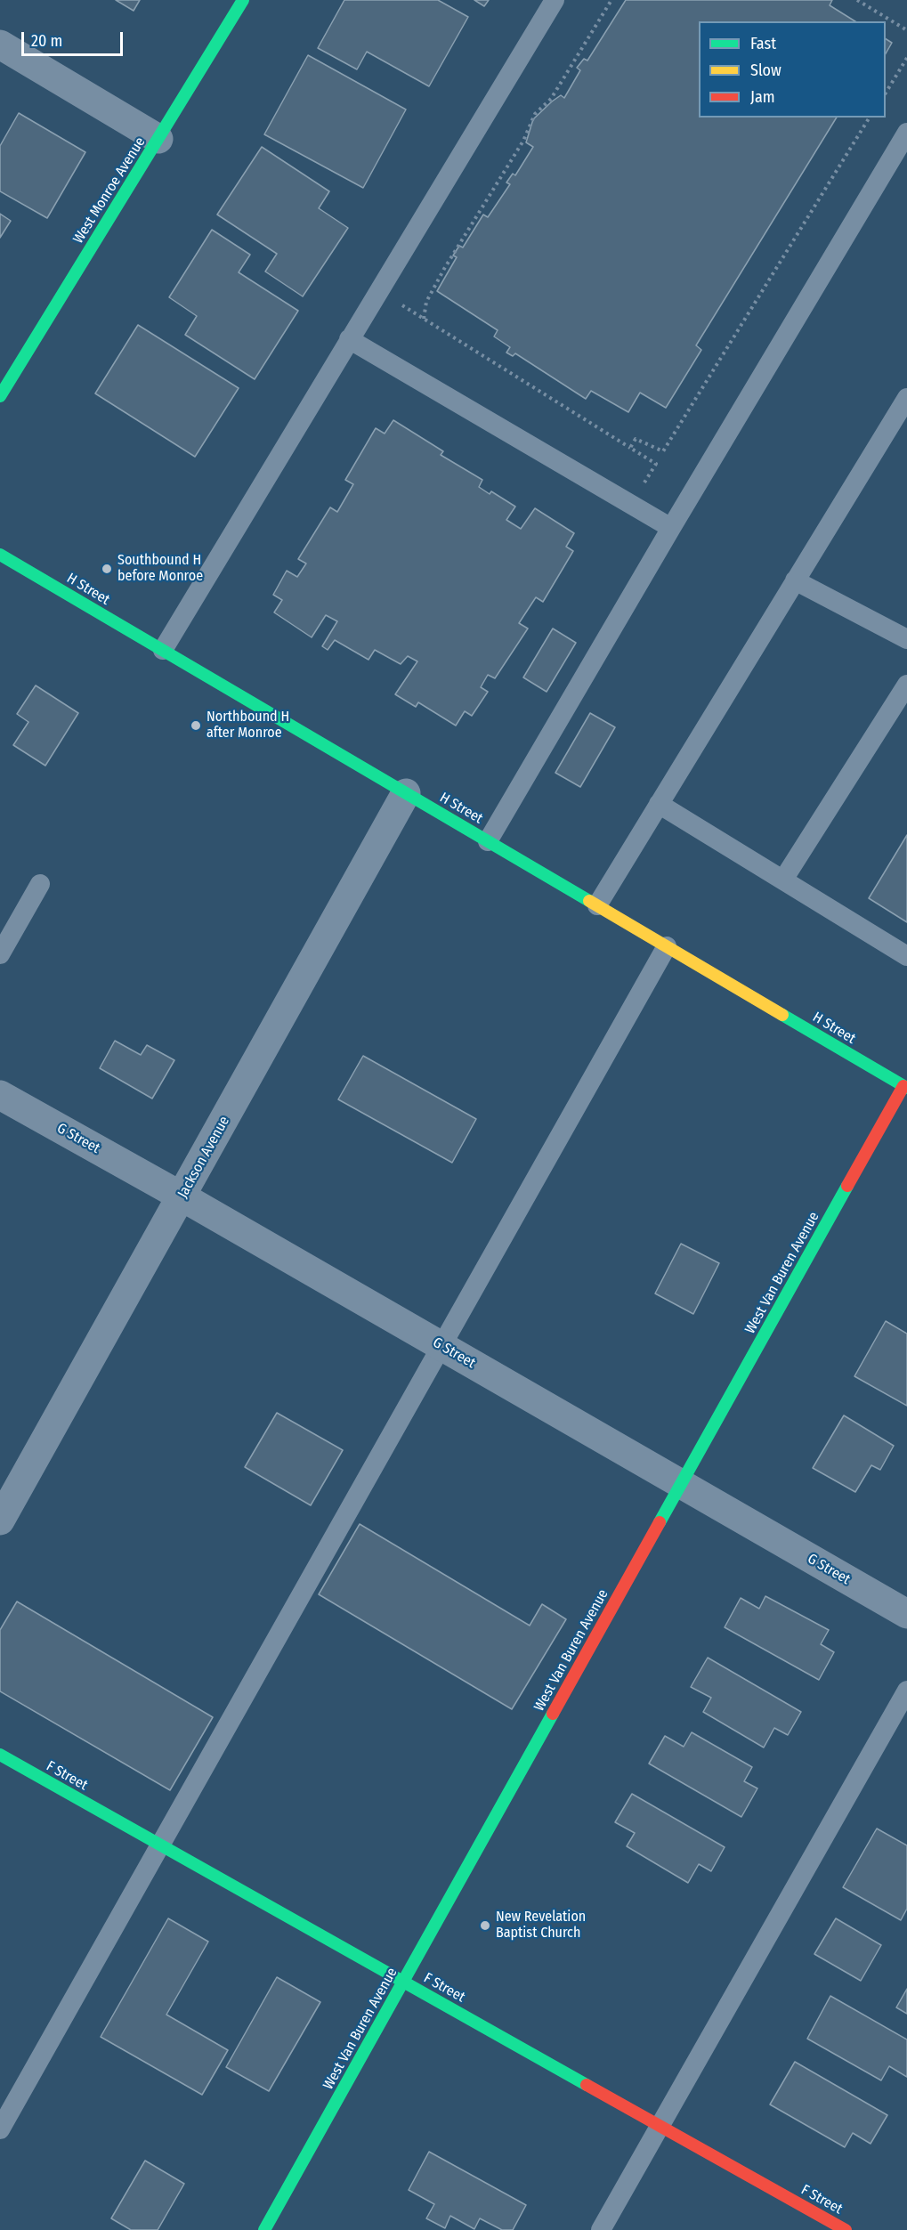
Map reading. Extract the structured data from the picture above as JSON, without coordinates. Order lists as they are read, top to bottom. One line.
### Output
{"streets":{"street":["West Monroe Avenue","H Street","G Street","Jackson Avenue","West Van Buren Avenue","F Street"]},"crossings":[["H Street","Jackson Avenue"],["H Street","West Van Buren Avenue"],["G Street","Jackson Avenue"],["G Street","West Van Buren Avenue"],["West Van Buren Avenue","F Street"]],"places":["Southbound H before Monroe","Northbound H after Monroe","New Revelation Baptist Church"],"legend":["Fast","Slow","Jam"],"scale_bar":"20 m"}
